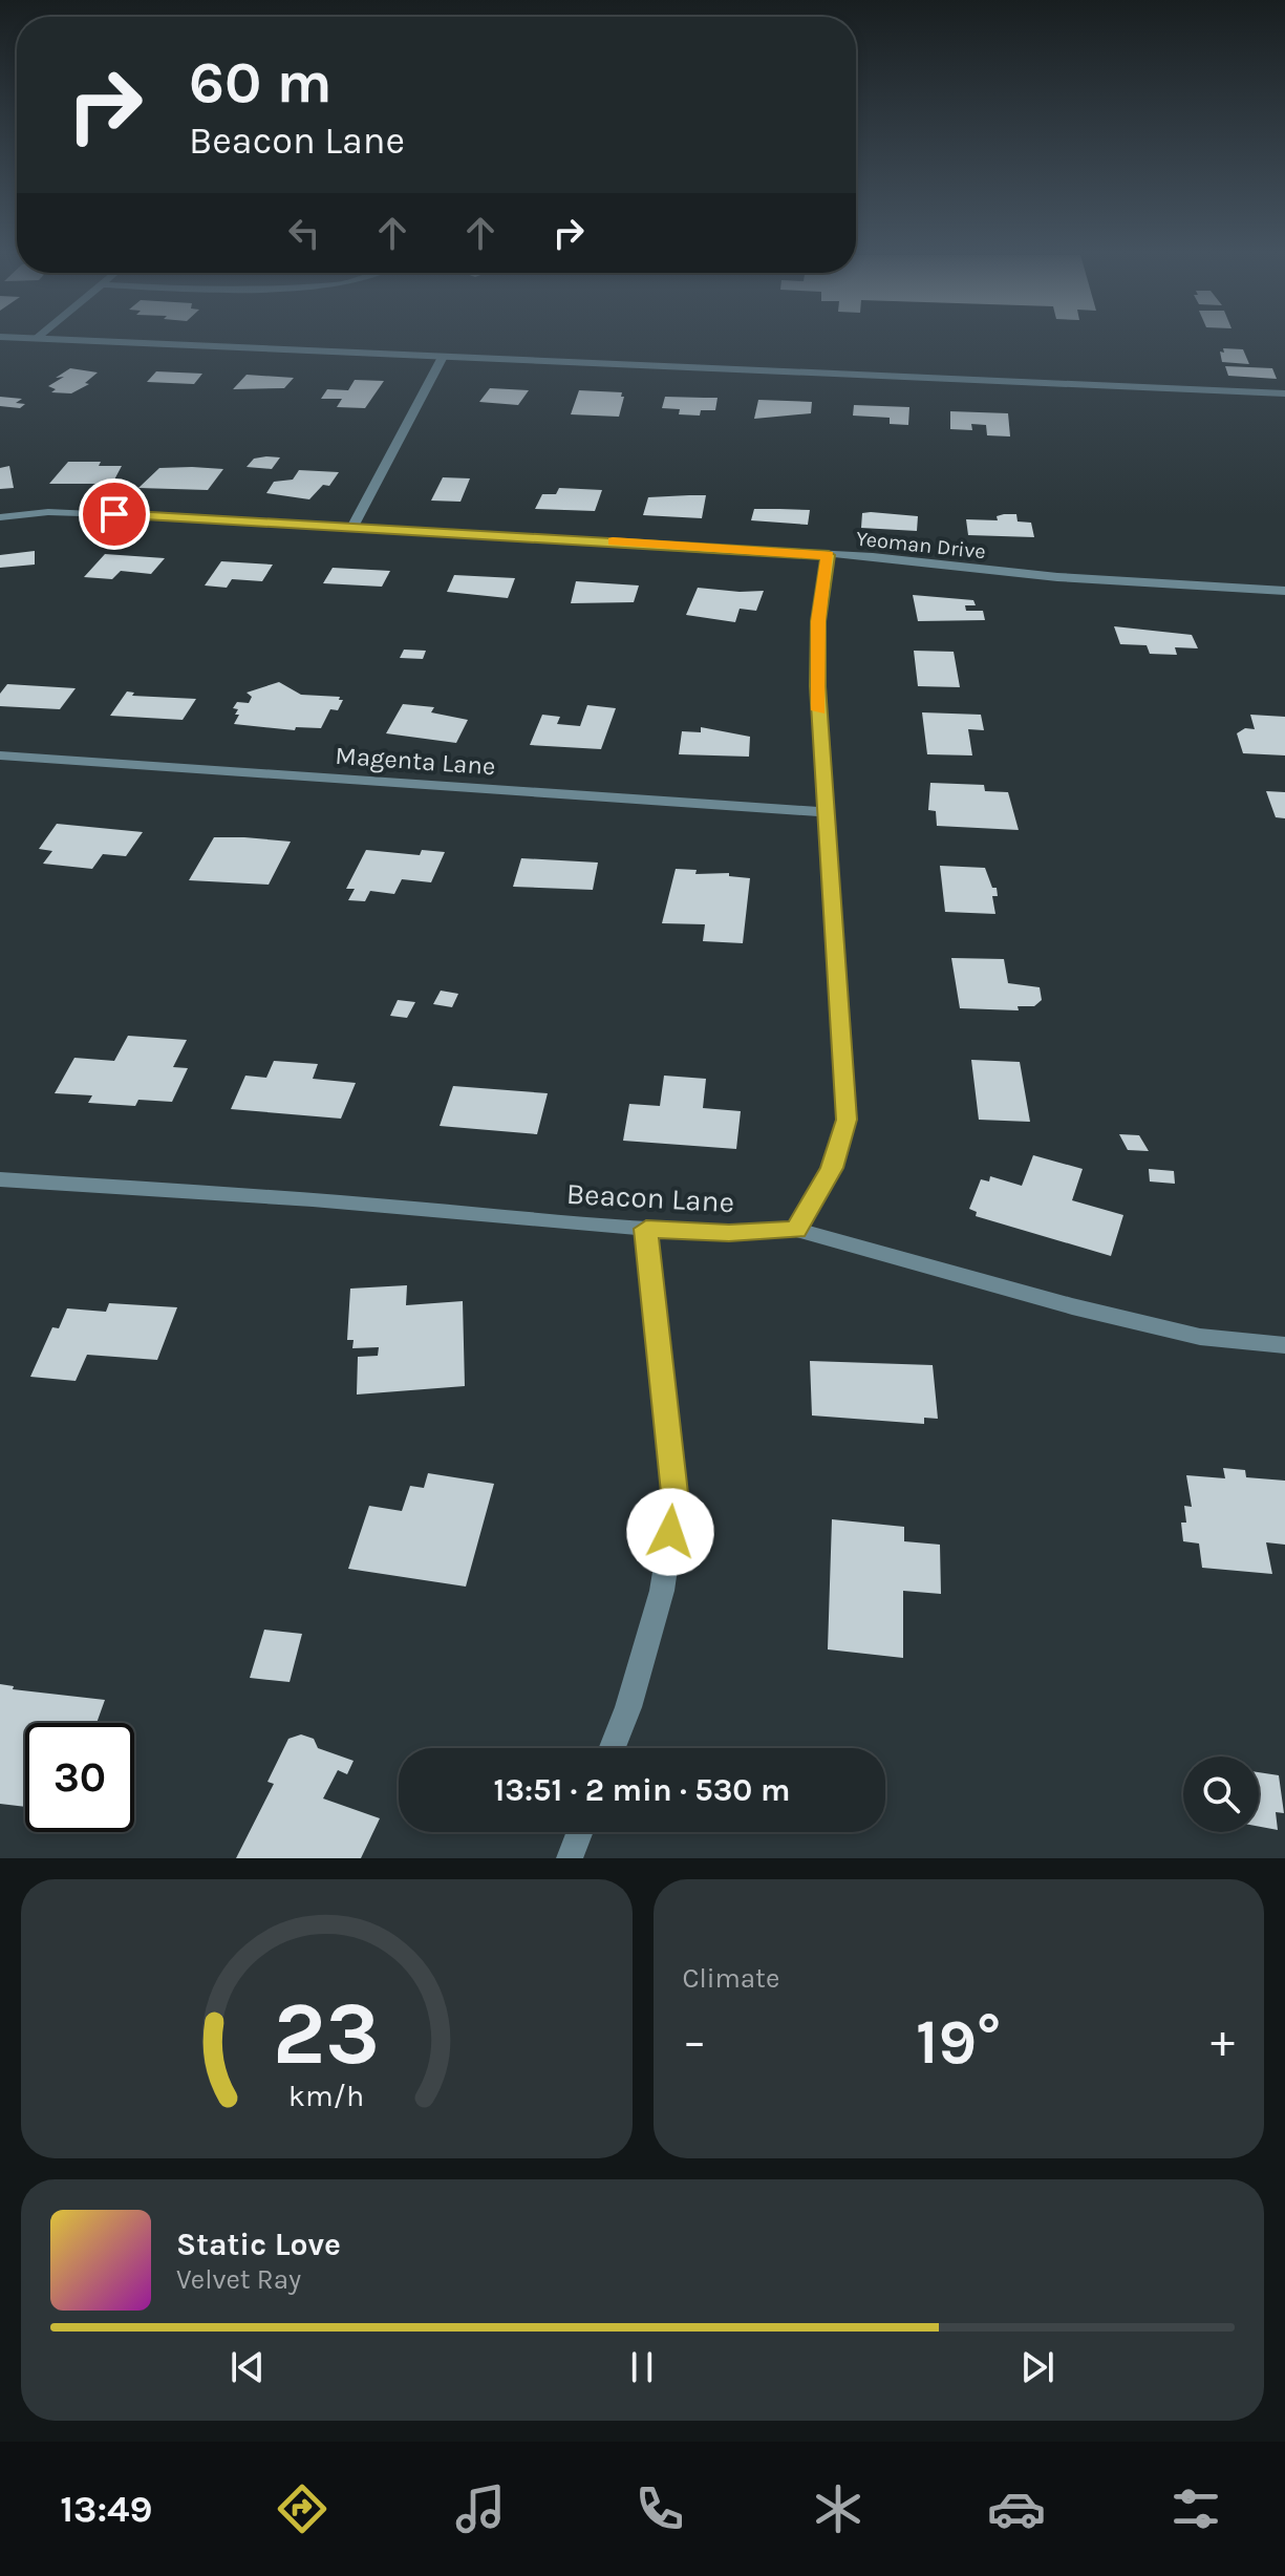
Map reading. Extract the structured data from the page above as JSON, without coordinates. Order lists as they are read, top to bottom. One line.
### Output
{"streets":{"street":["Yeoman Drive","Magenta Lane","Beacon Lane"]},"page":{"turn":["60 m","Beacon Lane"],"limit":"30","trip":"13:51 · 2 min · 530 m","tile":"Climate","heat":["−","19°","+"],"song":["Static Love","Velvet Ray"],"tabs":"13:49","gauge":["23","km/h"]}}
